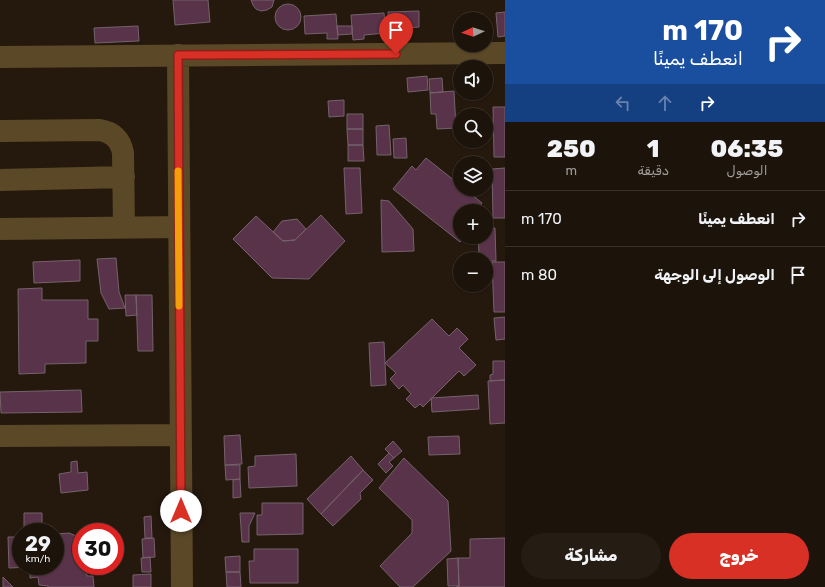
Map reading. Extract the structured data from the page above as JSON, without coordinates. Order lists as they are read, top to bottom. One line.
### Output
{"north":"left","page":{"turn":["170 m","انعطف يمينًا"],"map_buttons":["+","−"],"eta":["06:35","الوصول","1","دقيقة","250","m"],"list":[{"name":"انعطف يمينًا","value":"170 m"},{"name":"الوصول إلى الوجهة","value":"80 m"}],"speed":"29 km/h","limit":"30","buttons":["خروج","مشاركة"]}}
